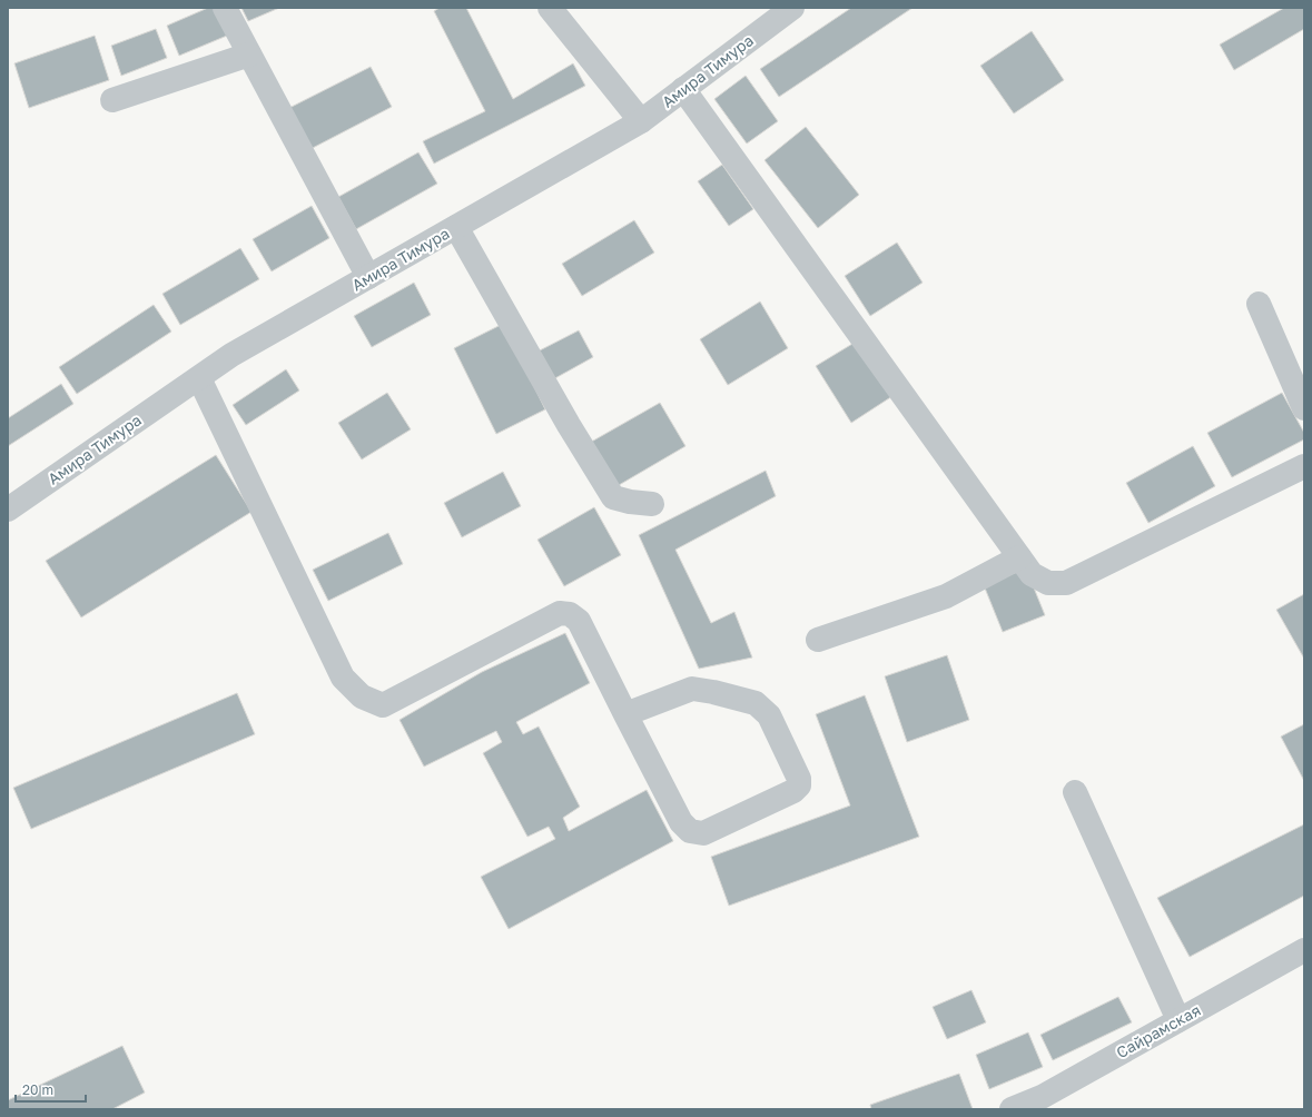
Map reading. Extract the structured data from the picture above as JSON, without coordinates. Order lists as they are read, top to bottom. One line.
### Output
{"streets":{"street":["Амира Тимура","Сайрамская"]},"scale_bar":"20 m"}
